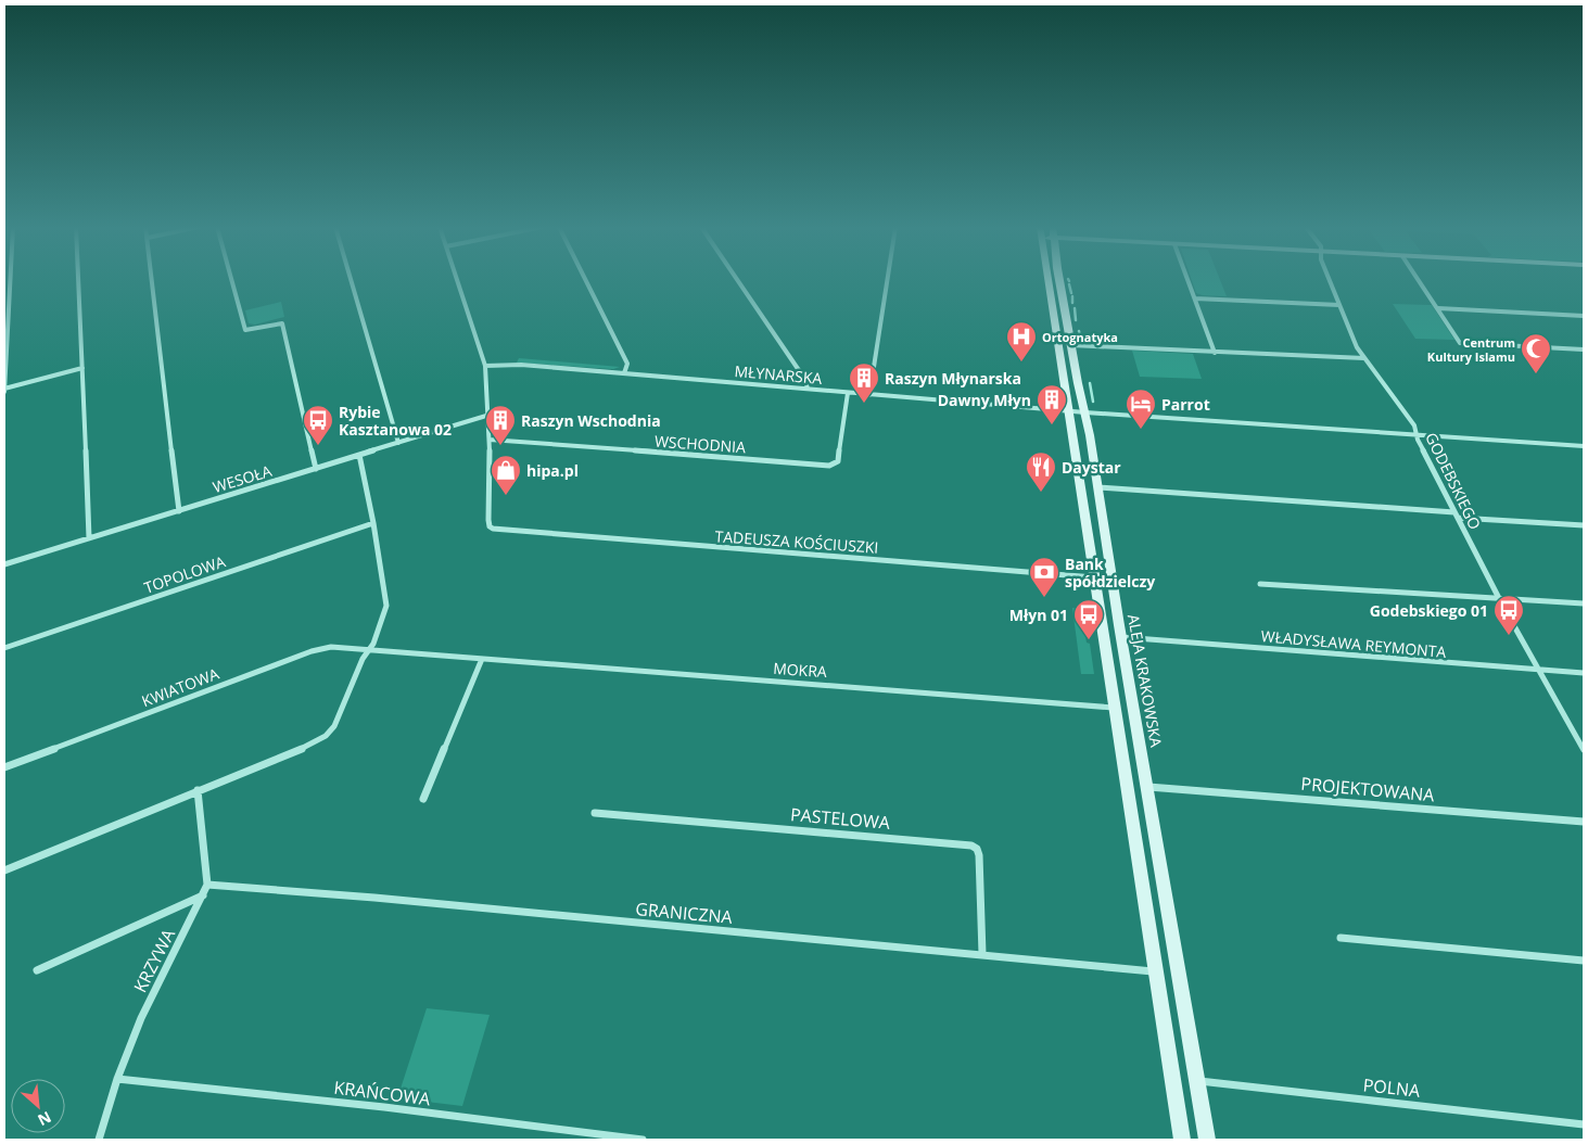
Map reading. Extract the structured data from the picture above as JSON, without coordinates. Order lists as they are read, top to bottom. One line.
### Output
{"streets":{"main road":["ALEJA KRAKOWSKA"],"street":["MŁYNARSKA","WSCHODNIA","WESOŁA","GODEBSKIEGO","TADEUSZA KOŚCIUSZKI","TOPOLOWA","WŁADYSŁAWA REYMONTA","MOKRA","KWIATOWA","PROJEKTOWANA","PASTELOWA","GRANICZNA","KRZYWA","POLNA","KRAŃCOWA"]},"crossings":[["MŁYNARSKA","WSCHODNIA"],["MŁYNARSKA","GODEBSKIEGO"],["MŁYNARSKA","ALEJA KRAKOWSKA"],["WSCHODNIA","TADEUSZA KOŚCIUSZKI"],["GODEBSKIEGO","WŁADYSŁAWA REYMONTA"],["WŁADYSŁAWA REYMONTA","ALEJA KRAKOWSKA"],["MOKRA","KWIATOWA"],["ALEJA KRAKOWSKA","PROJEKTOWANA"],["ALEJA KRAKOWSKA","POLNA"],["PASTELOWA","GRANICZNA"],["GRANICZNA","KRZYWA"],["KRZYWA","KRAŃCOWA"]],"places":{"hospital":["Ortognatyka"],"mosque":["Centrum Kultury Islamu"],"building":["Raszyn Młynarska","Dawny Młyn","Raszyn Wschodnia"],"hotel":["Parrot"],"bus stop":["Rybie Kasztanowa 02","Godebskiego 01","Młyn 01"],"restaurant":["Daystar"],"shop":["hipa.pl"],"bank":["Bank spółdzielczy"]},"north":"bottom right"}
